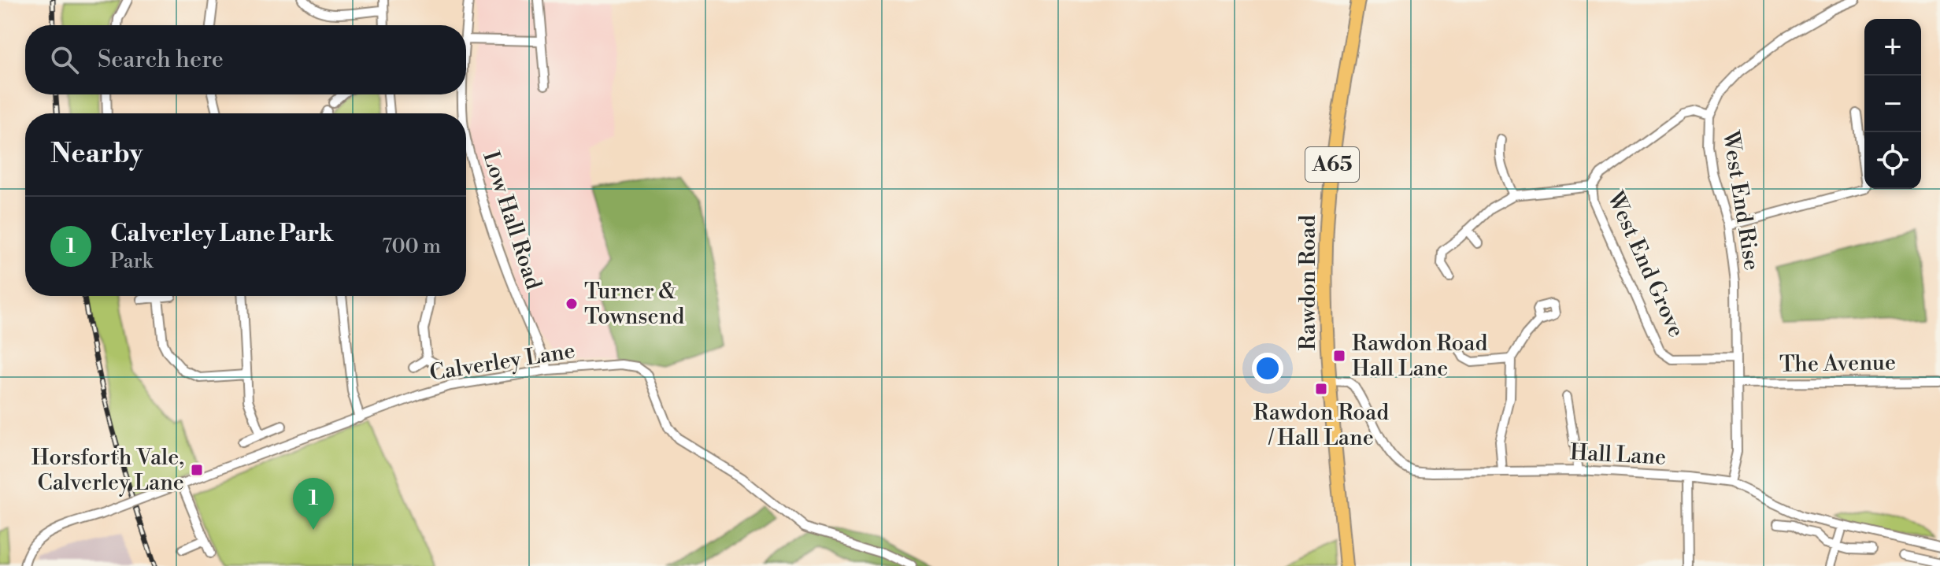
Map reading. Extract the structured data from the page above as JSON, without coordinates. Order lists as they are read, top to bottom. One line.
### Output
{"streets":{"main road":["A65","Rawdon Road"],"street":["West End Rise","Low Hall Road","West End Grove","Calverley Lane","The Avenue","Hall Lane"]},"crossings":[["West End Rise","West End Grove"],["West End Rise","The Avenue"],["West End Rise","Hall Lane"],["Low Hall Road","Calverley Lane"],["Rawdon Road","Hall Lane"]],"places":{"other":["Turner & Townsend"],"transit":["Rawdon Road Hall Lane","Rawdon Road / Hall Lane","Horsforth Vale, Calverley Lane"]},"page":{"map_buttons":["+","−"],"search":"Search here","heading":"Nearby","list":[{"mark":"1","name":"Calverley Lane Park","note":"Park","value":"700 m"}],"pins":"1"}}
